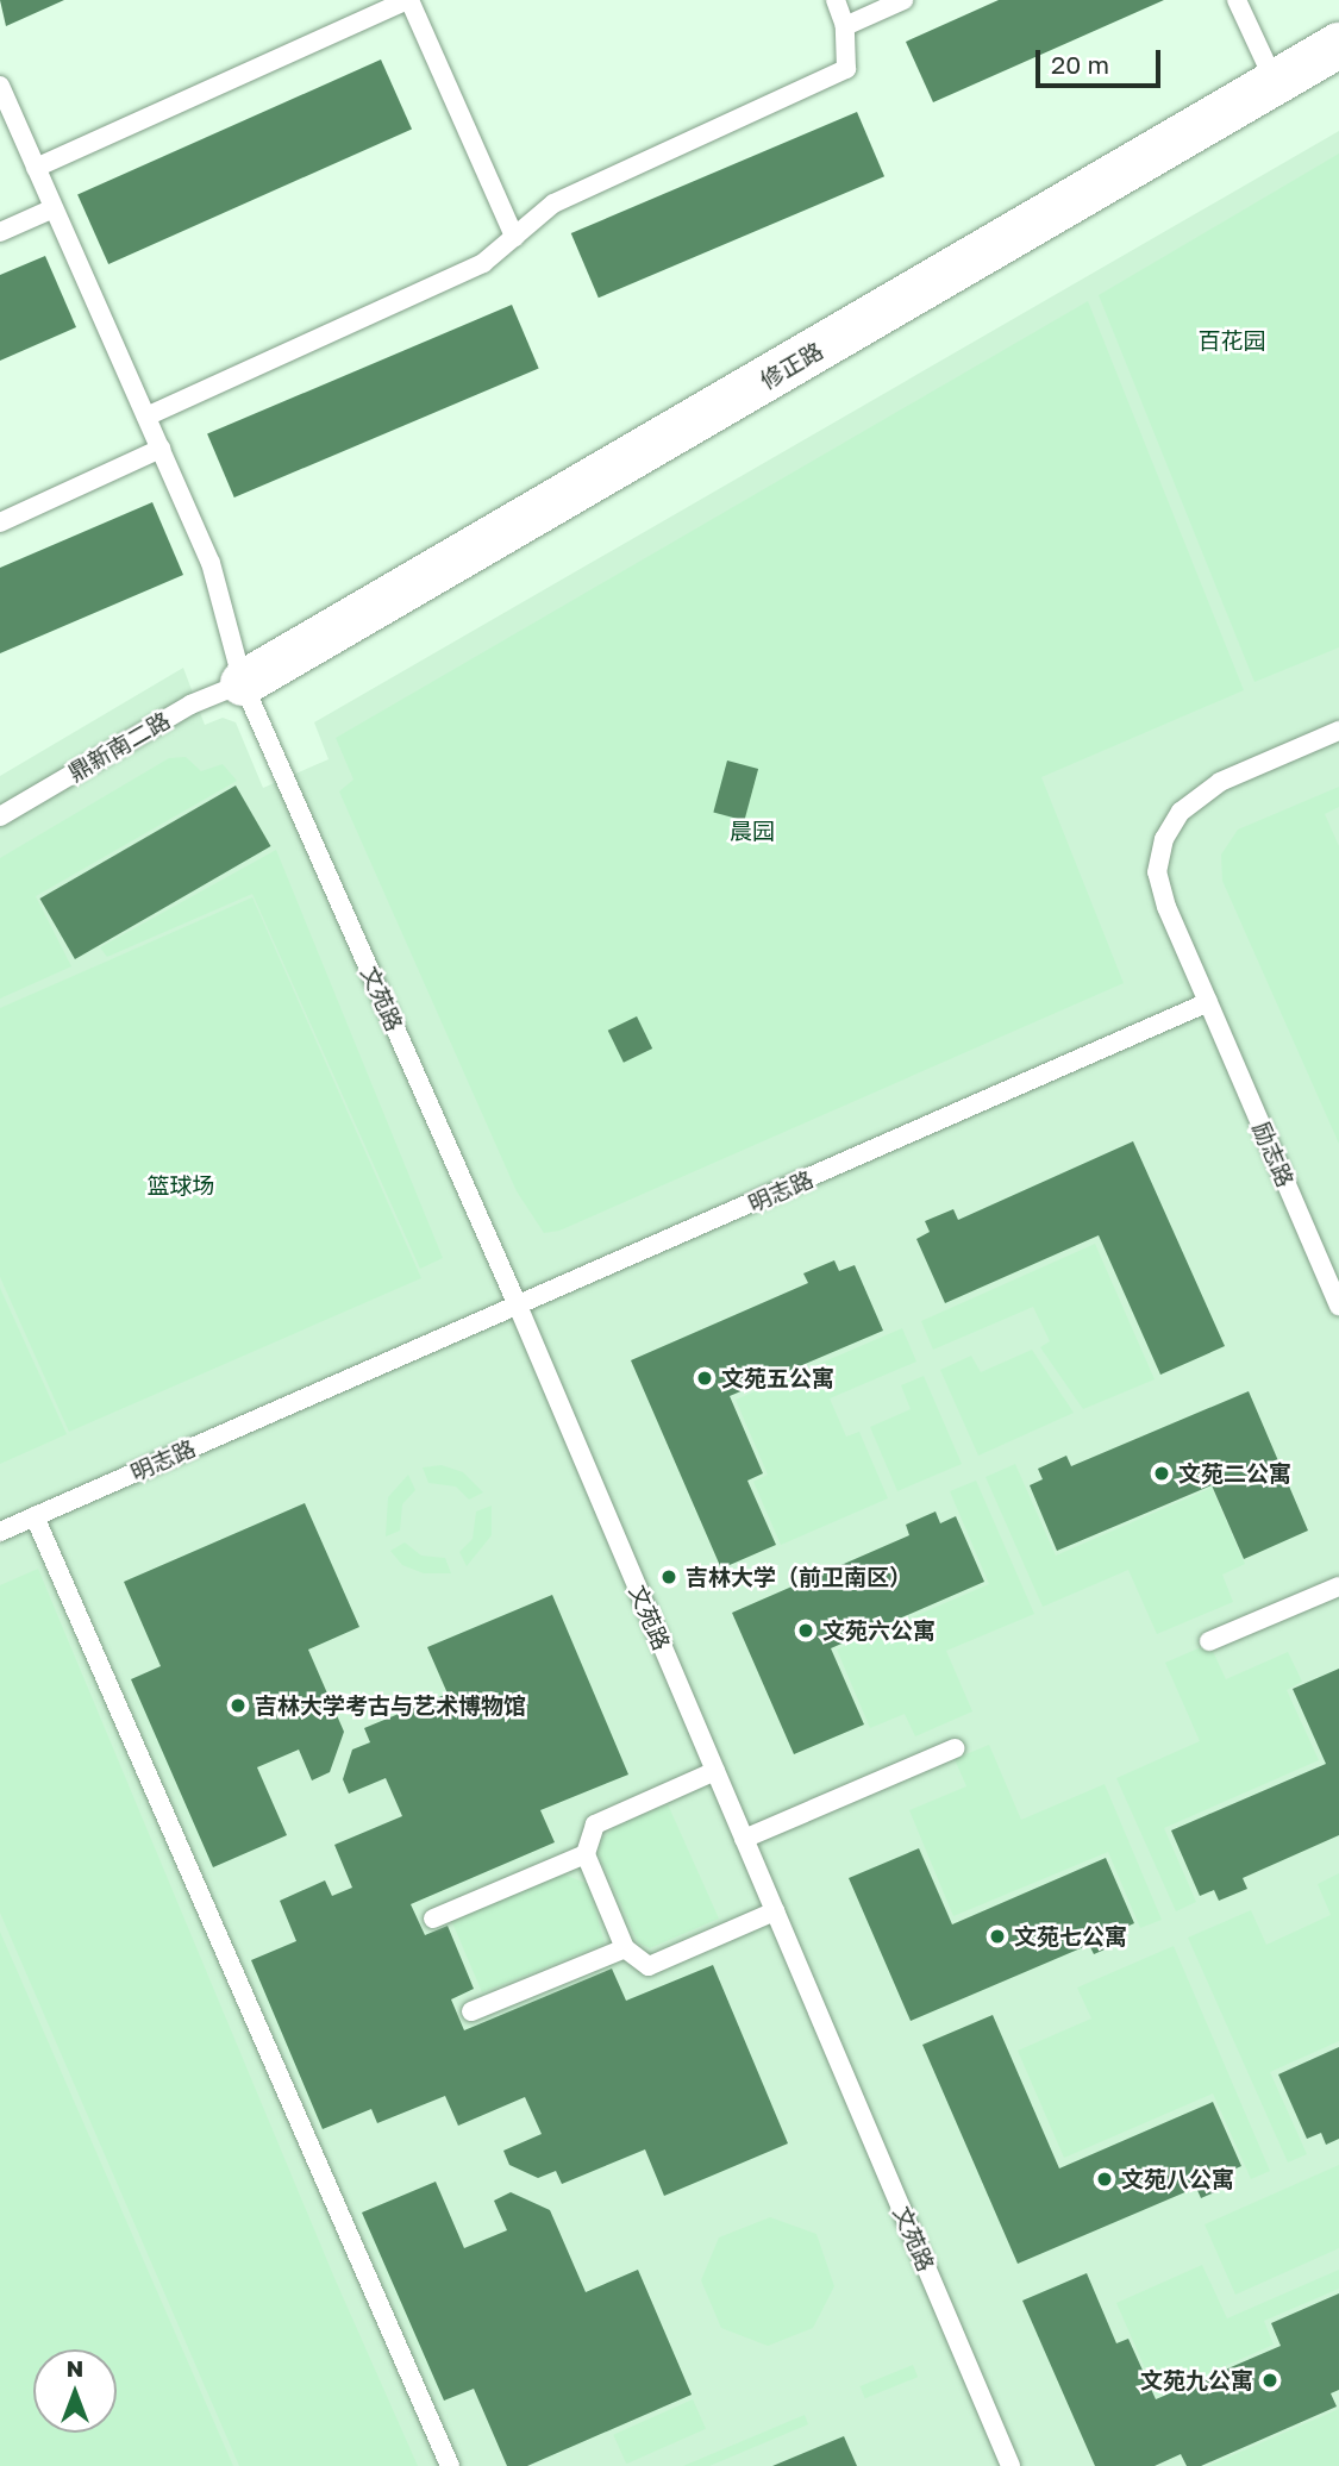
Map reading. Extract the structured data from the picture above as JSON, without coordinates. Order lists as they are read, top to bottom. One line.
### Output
{"streets":{"street":["修正路"],"lane":["鼎新南二路","文苑路","励志路","明志路"]},"crossings":[["修正路","鼎新南二路"],["修正路","文苑路"],["鼎新南二路","文苑路"],["文苑路","明志路"],["励志路","明志路"]],"parks":["百花园","晨园","篮球场"],"places":["文苑五公寓","文苑二公寓","吉林大学（前卫南区）","文苑六公寓","吉林大学考古与艺术博物馆","文苑七公寓","文苑八公寓","文苑九公寓"],"scale_bar":"20 m","north":"top"}
